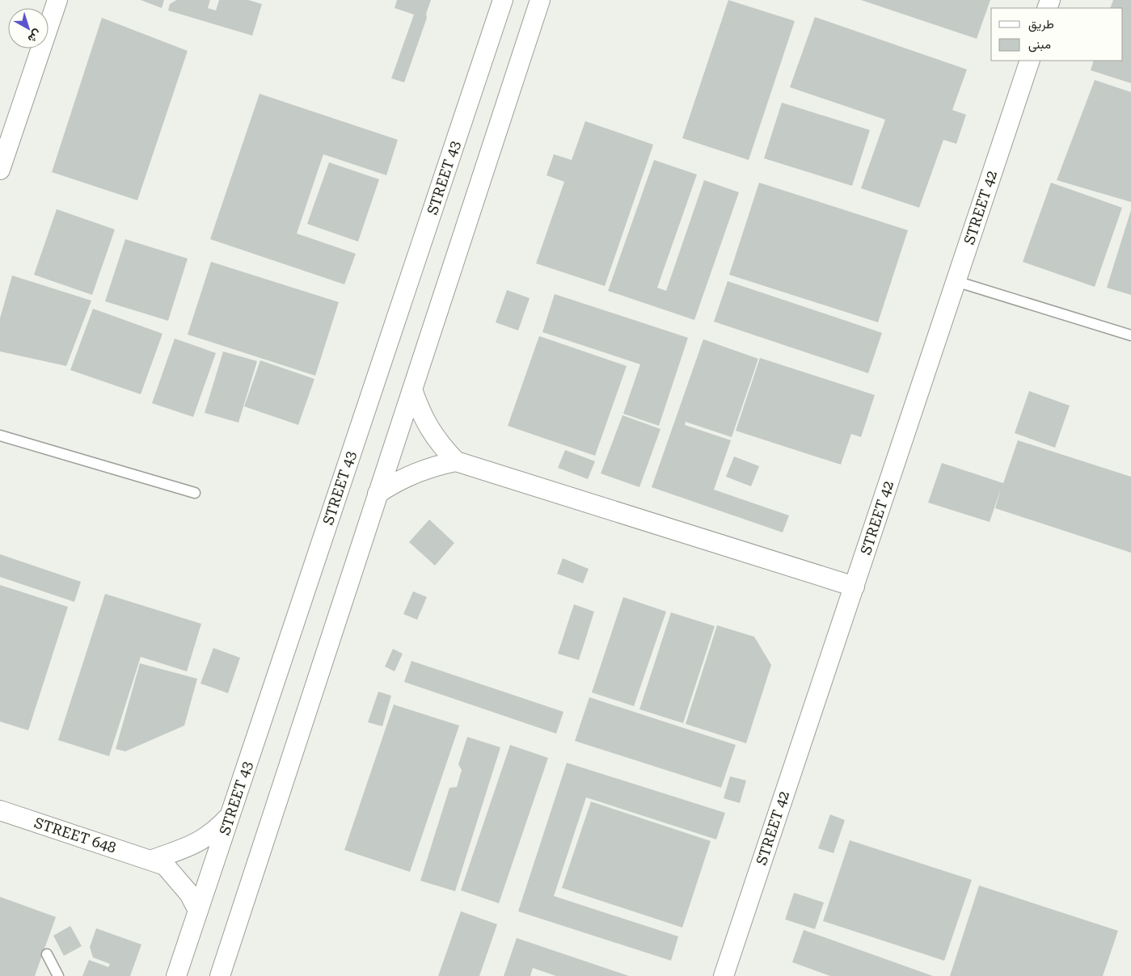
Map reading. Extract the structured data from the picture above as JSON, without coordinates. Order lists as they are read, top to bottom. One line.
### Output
{"streets":{"street":["STREET 43","STREET 42","STREET 648"]},"crossings":[["STREET 43","STREET 648"]],"legend":["طريق","مبنى"],"north":"bottom right"}
